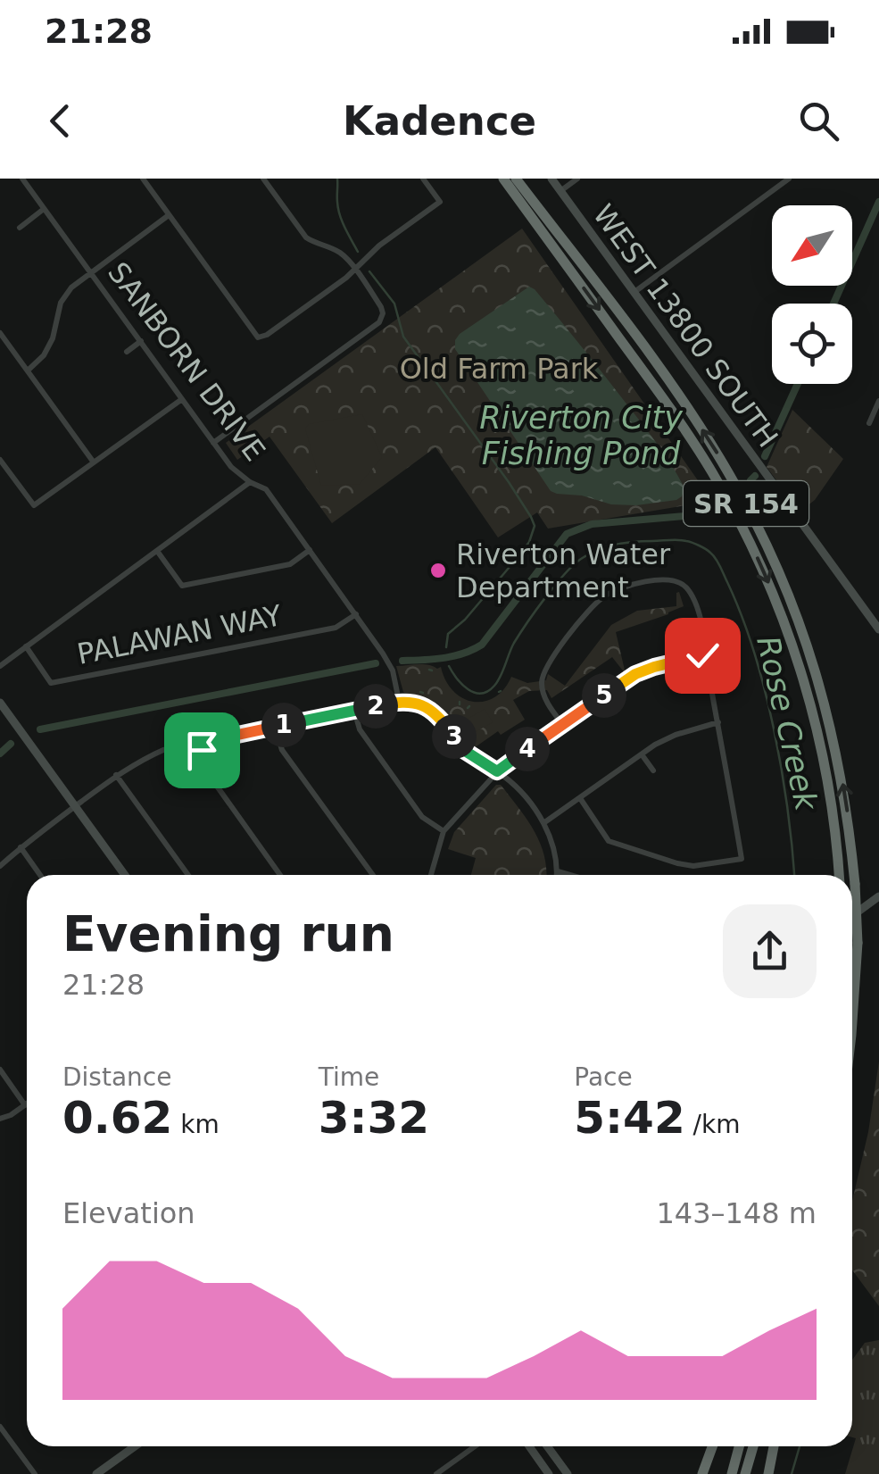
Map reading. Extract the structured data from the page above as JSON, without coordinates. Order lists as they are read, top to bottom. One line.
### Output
{"streets":{"highway":["SR 154"],"street":["WEST 13800 SOUTH","SANBORN DRIVE","PALAWAN WAY"]},"crossings":[["SANBORN DRIVE","PALAWAN WAY"]],"water":["Riverton City Fishing Pond","Rose Creek"],"parks":["Old Farm Park"],"places":["Riverton Water Department"],"north":"bottom left","page":{"status":"21:28","header":"Kadence","pins":["5","2","1","3","4"],"heading":["Evening run","21:28"],"stats":[["Distance","0.62 km"],["Time","3:32"],["Pace","5:42 /km"]],"chart":["Elevation","143–148 m"]}}
